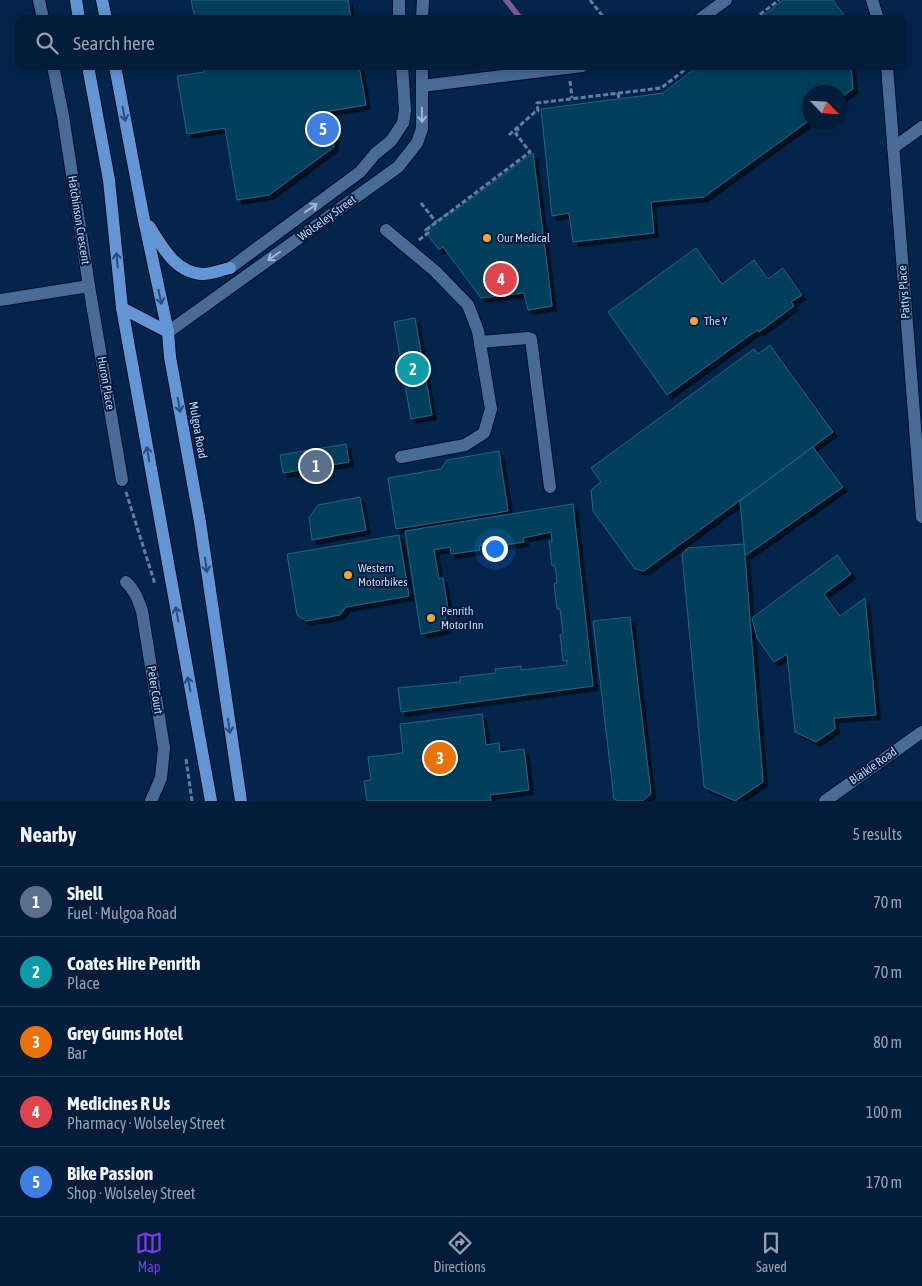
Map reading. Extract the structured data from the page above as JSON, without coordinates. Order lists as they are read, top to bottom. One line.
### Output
{"streets":{"main road":["Mulgoa Road"],"street":["Wolseley Street","Hatchinson Crescent","Pattys Place","Huron Place","Peter Court","Blaikie Road"]},"crossings":[["Wolseley Street","Mulgoa Road"],["Hatchinson Crescent","Huron Place"]],"places":["Our Medical","The Y","Western Motorbikes","Penrith Motor Inn"],"north":"bottom right","page":{"search":"Search here","pins":["5","4","2","1","3"],"heading":["Nearby","5 results"],"list":[{"mark":"1","name":"Shell","note":"Fuel · Mulgoa Road","value":"70 m"},{"mark":"2","name":"Coates Hire Penrith","note":"Place","value":"70 m"},{"mark":"3","name":"Grey Gums Hotel","note":"Bar","value":"80 m"},{"mark":"4","name":"Medicines R Us","note":"Pharmacy · Wolseley Street","value":"100 m"},{"mark":"5","name":"Bike Passion","note":"Shop · Wolseley Street","value":"170 m"}],"nav":["Map","Directions","Saved"]}}
